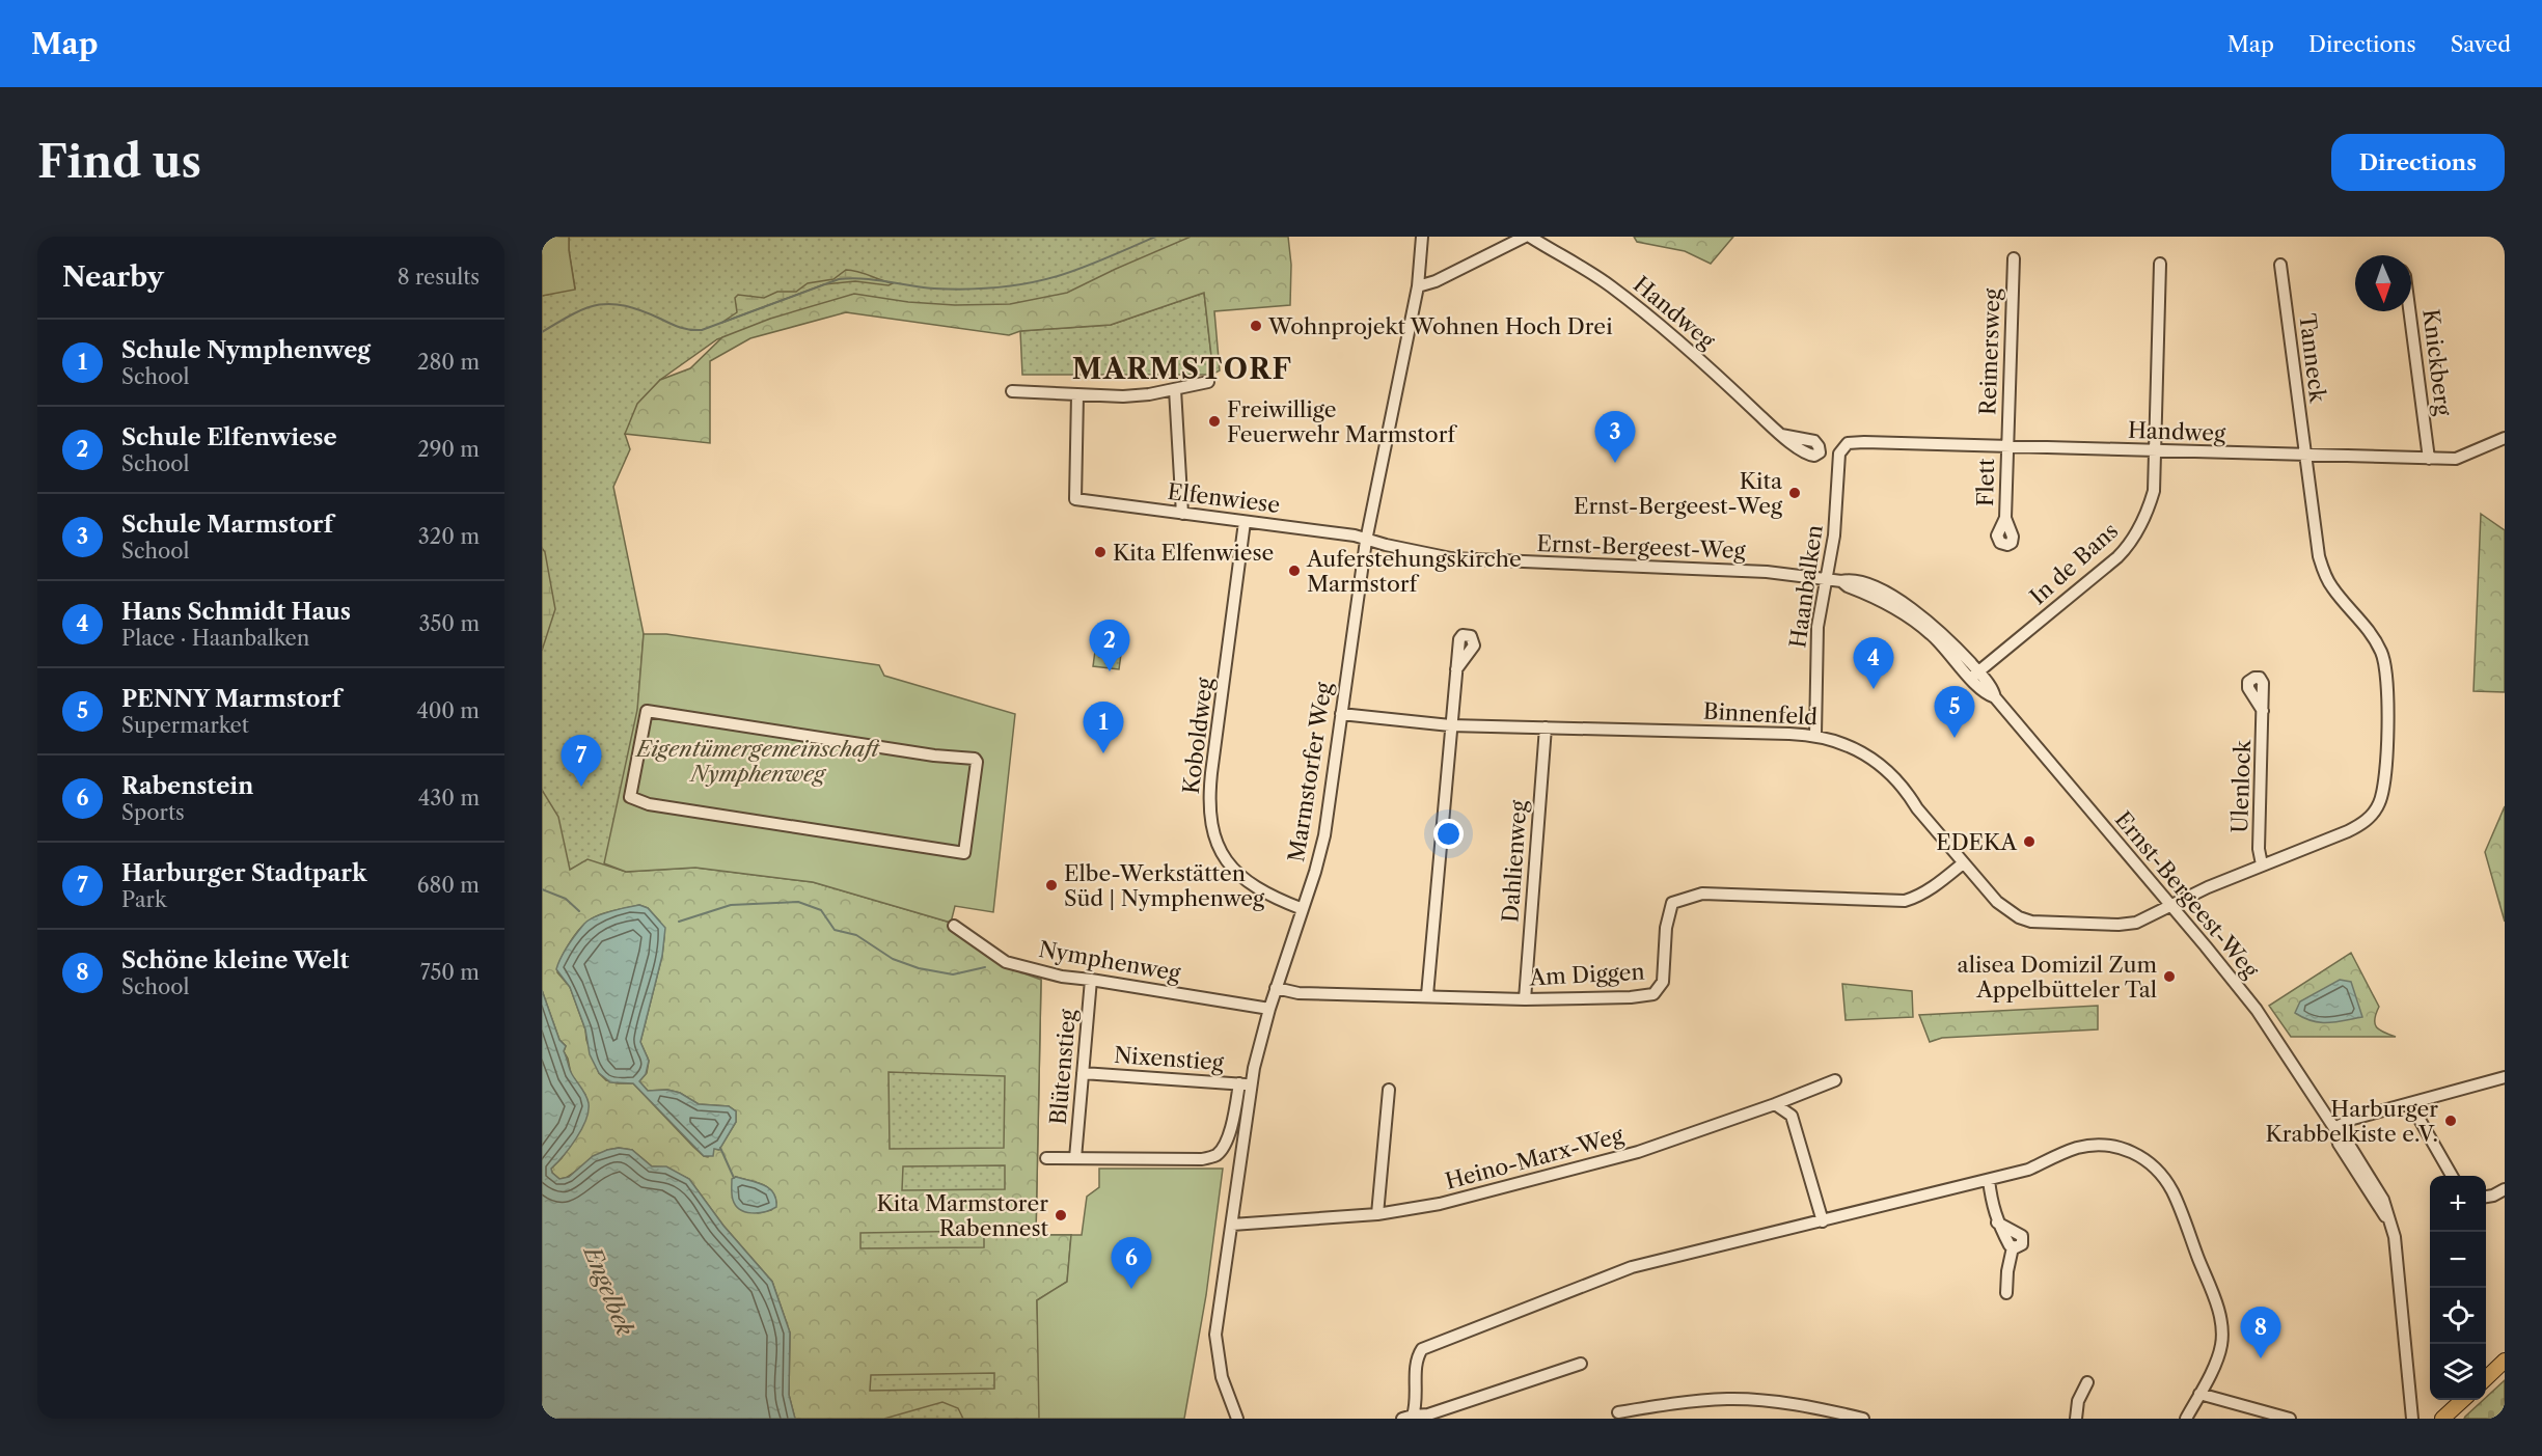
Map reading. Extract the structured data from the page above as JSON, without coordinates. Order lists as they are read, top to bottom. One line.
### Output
{"streets":{"street":["Handweg","Reimersweg","Tanneck","Knickberg","Flett","Elfenwiese","Ernst-Bergeest-Weg","In de Bans","Haanbalken","Binnenfeld","Koboldweg","Marmstorfer Weg","Ulenlock","Dahlienweg","Nymphenweg","Am Diggen","Nixenstieg","Blütenstieg","Heino-Marx-Weg"]},"crossings":[["Handweg","Reimersweg"],["Handweg","Tanneck"],["Handweg","Knickberg"],["Handweg","Flett"],["Handweg","In de Bans"],["Handweg","Haanbalken"],["Reimersweg","Flett"],["Tanneck","Binnenfeld"],["Tanneck","Ulenlock"],["Elfenwiese","Ernst-Bergeest-Weg"],["Elfenwiese","Koboldweg"],["Elfenwiese","Marmstorfer Weg"],["Ernst-Bergeest-Weg","In de Bans"],["Ernst-Bergeest-Weg","Haanbalken"],["Ernst-Bergeest-Weg","Binnenfeld"],["Ernst-Bergeest-Weg","Marmstorfer Weg"],["Haanbalken","Binnenfeld"],["Binnenfeld","Marmstorfer Weg"],["Binnenfeld","Ulenlock"],["Binnenfeld","Dahlienweg"],["Binnenfeld","Am Diggen"],["Koboldweg","Marmstorfer Weg"],["Marmstorfer Weg","Nymphenweg"],["Marmstorfer Weg","Am Diggen"],["Marmstorfer Weg","Nixenstieg"],["Marmstorfer Weg","Heino-Marx-Weg"],["Dahlienweg","Am Diggen"],["Nymphenweg","Blütenstieg"],["Nixenstieg","Blütenstieg"]],"districts":["MARMSTORF"],"water":["Engelbek"],"parks":["Eigentümergemeinschaft Nymphenweg"],"places":["Wohnprojekt Wohnen Hoch Drei","Freiwillige Feuerwehr Marmstorf","Kita Ernst-Bergeest-Weg","Kita Elfenwiese","Auferstehungskirche Marmstorf","EDEKA","Elbe-Werkstätten Süd | Nymphenweg","alisea Domizil Zum Appelbütteler Tal","Harburger Krabbelkiste e.V.","Kita Marmstorer Rabennest"],"north":"bottom","page":{"header":"Map","nav":["Map","Directions","Saved"],"buttons":"Directions","title":"Find us","heading":["Nearby","8 results"],"list":[{"mark":"1","name":"Schule Nymphenweg","note":"School","value":"280 m"},{"mark":"2","name":"Schule Elfenwiese","note":"School","value":"290 m"},{"mark":"3","name":"Schule Marmstorf","note":"School","value":"320 m"},{"mark":"4","name":"Hans Schmidt Haus","note":"Place · Haanbalken","value":"350 m"},{"mark":"5","name":"PENNY Marmstorf","note":"Supermarket","value":"400 m"},{"mark":"6","name":"Rabenstein","note":"Sports","value":"430 m"},{"mark":"7","name":"Harburger Stadtpark","note":"Park","value":"680 m"},{"mark":"8","name":"Schöne kleine Welt","note":"School","value":"750 m"}],"pins":["3","2","4","5","1","7","6","8"],"map_buttons":["+","−"]}}
